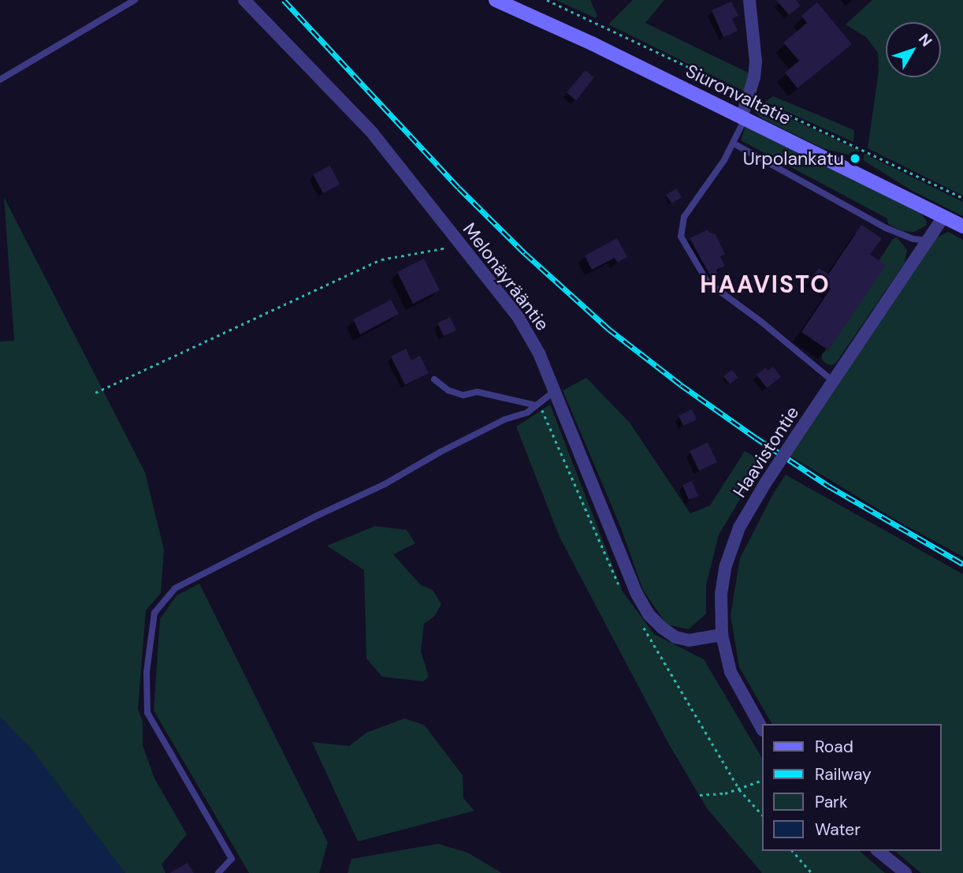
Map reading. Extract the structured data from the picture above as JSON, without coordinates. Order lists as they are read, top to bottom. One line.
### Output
{"streets":{"street":["Siuronvaltatie","Melonäyrääntie","Haavistontie"]},"crossings":[["Siuronvaltatie","Haavistontie"],["Melonäyrääntie","Haavistontie"]],"districts":["HAAVISTO"],"places":["Urpolankatu"],"legend":["Road","Railway","Park","Water"],"north":"top right"}
